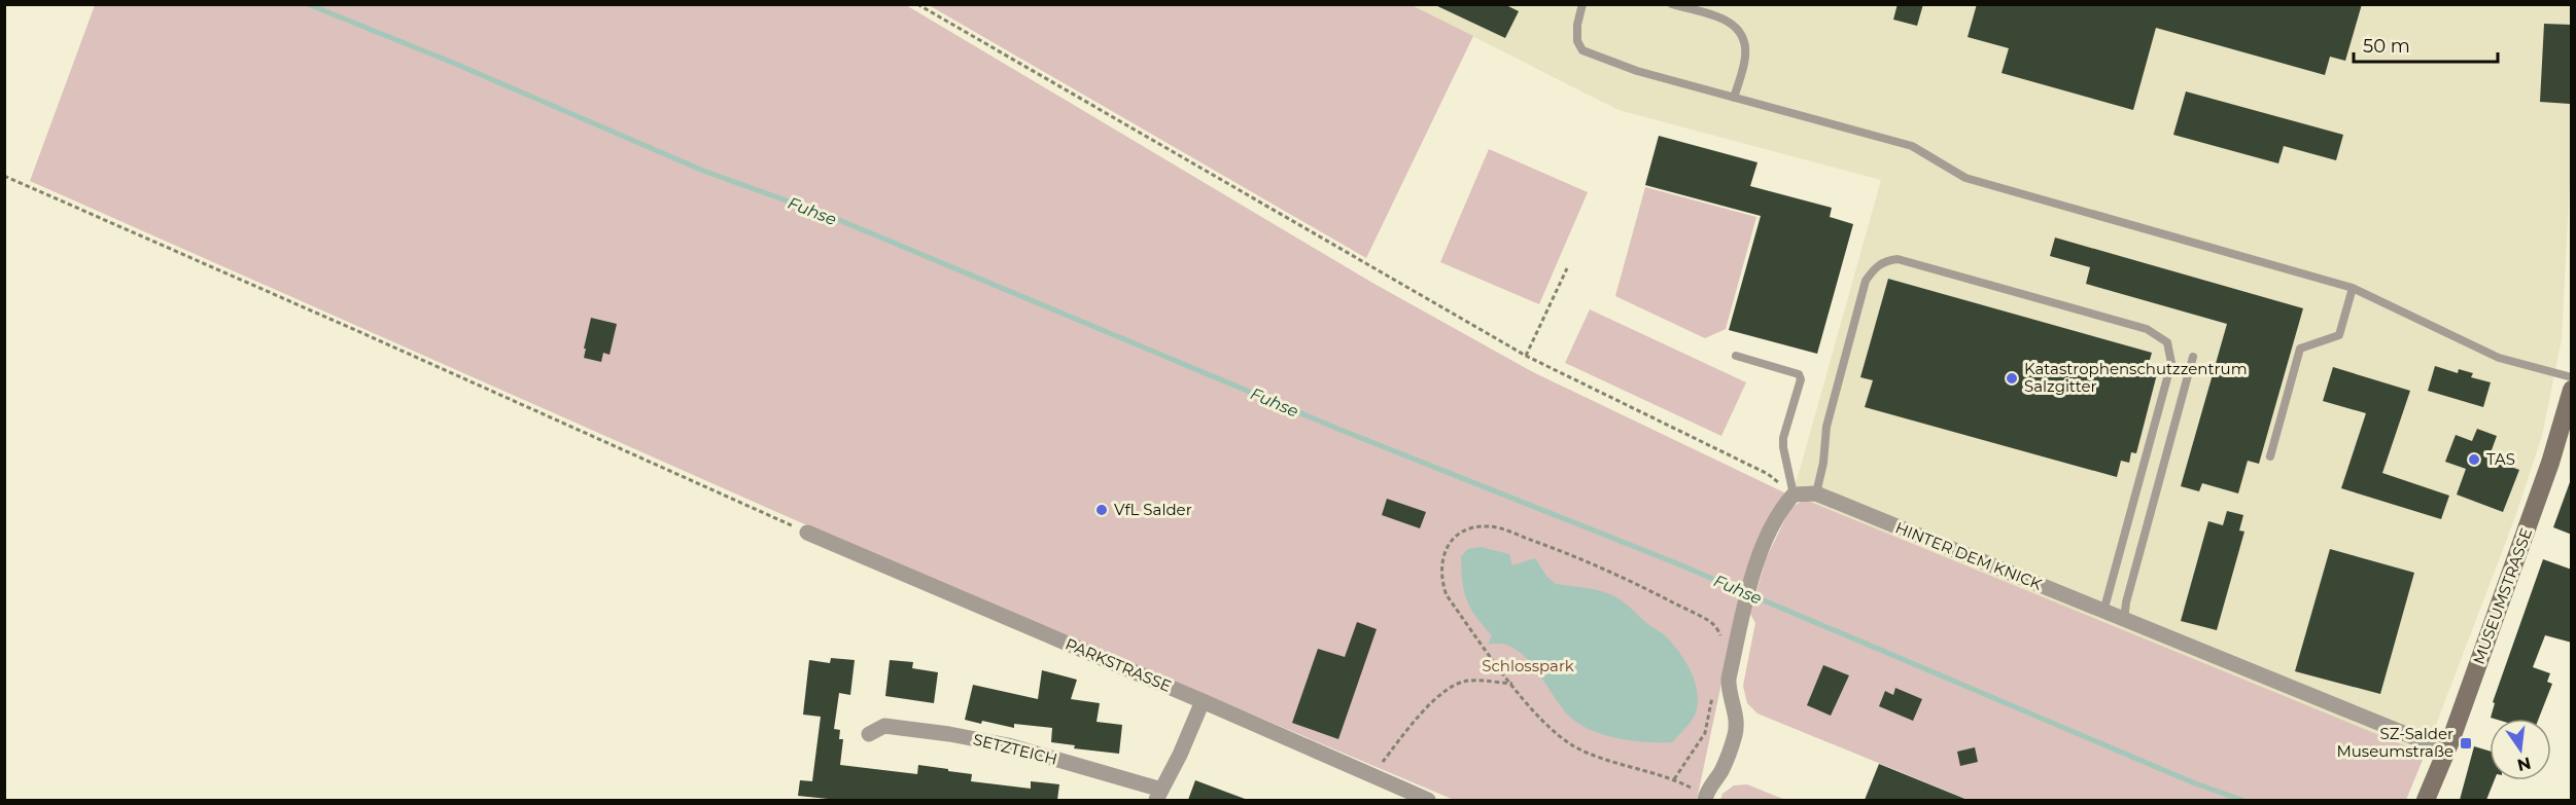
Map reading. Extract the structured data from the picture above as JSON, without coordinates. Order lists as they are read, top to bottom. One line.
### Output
{"streets":{"main road":["MUSEUMSTRASSE"],"street":["HINTER DEM KNICK","PARKSTRASSE","SETZTEICH"]},"crossings":[["HINTER DEM KNICK","MUSEUMSTRASSE"]],"water":["Fuhse"],"parks":["Schlosspark"],"places":{"other":["Katastrophenschutzzentrum Salzgitter","TAS","VfL Salder"],"transit":["SZ-Salder Museumstraße"]},"scale_bar":"50 m","north":"bottom"}
